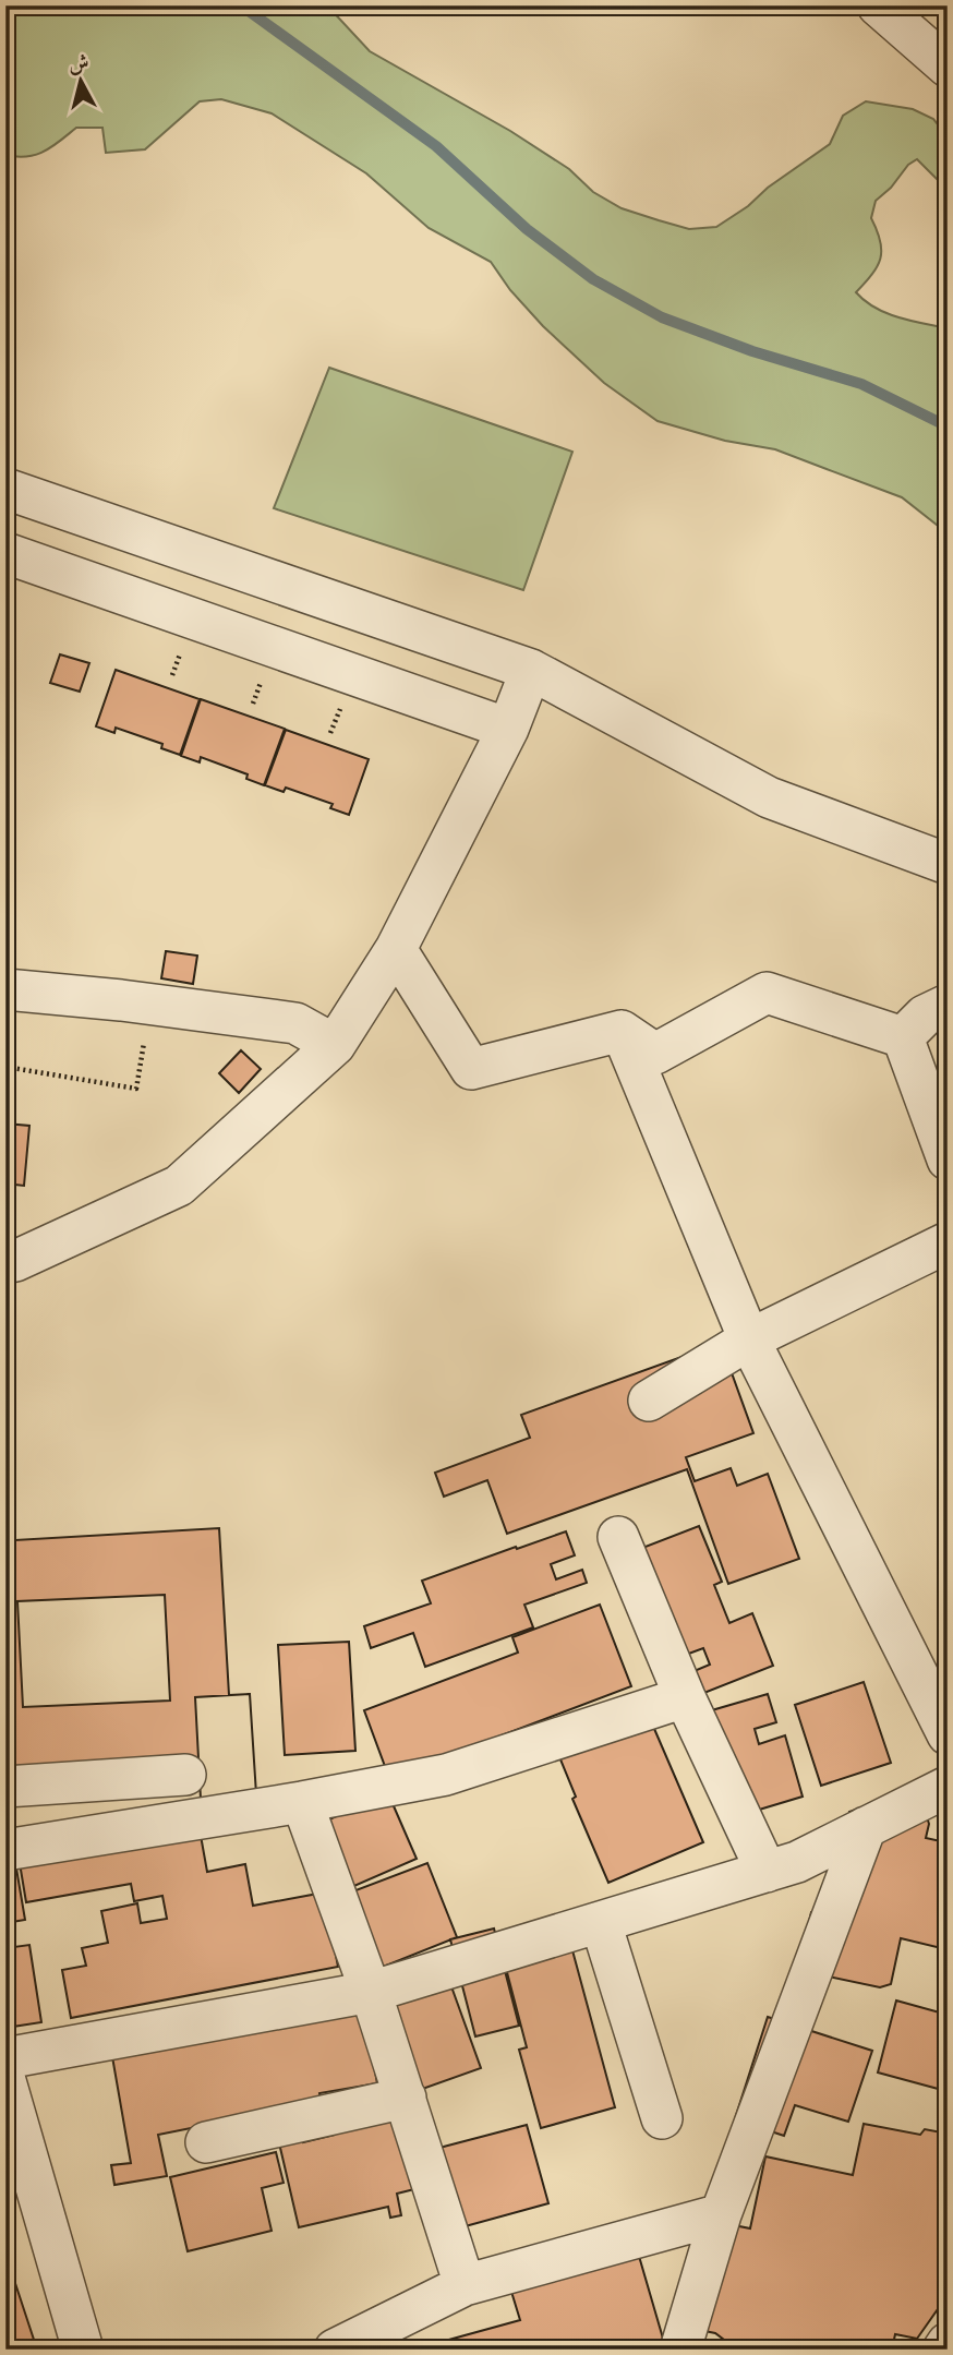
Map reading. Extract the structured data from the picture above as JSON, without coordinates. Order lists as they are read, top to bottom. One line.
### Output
{"north":"top"}
